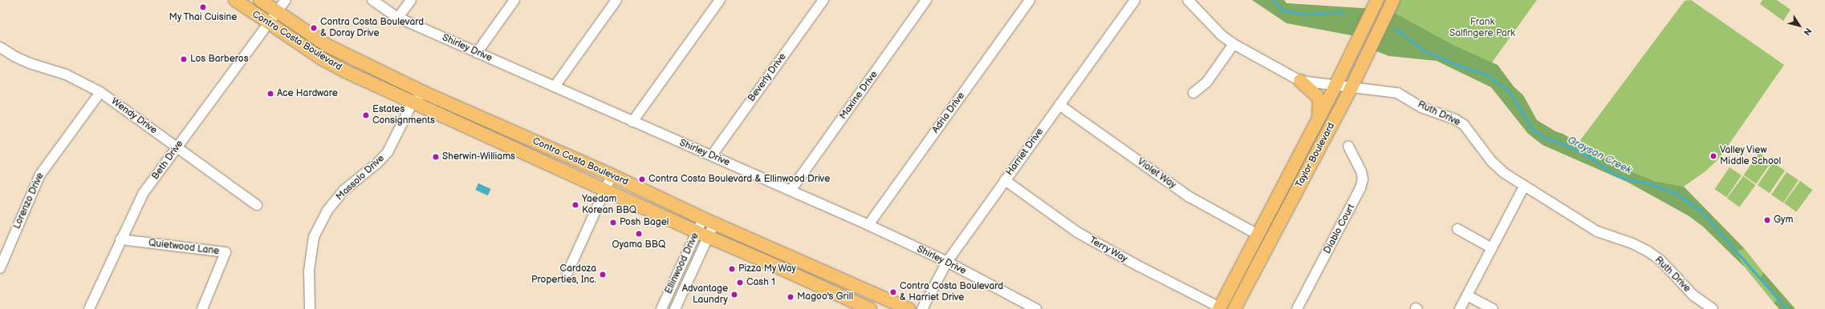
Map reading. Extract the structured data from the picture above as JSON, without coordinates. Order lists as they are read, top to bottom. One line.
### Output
{"streets":{"main road":["Contra Costa Boulevard","Taylor Boulevard"],"street":["Shirley Drive","Beverly Drive","Maxine Drive","Adria Drive","Ruth Drive","Wendy Drive","Harriet Drive","Beth Drive","Violet Way","Massolo Drive","Lorenzo Drive","Diablo Court","Quietwood Lane","Terry Way","Ellinwood Drive"]},"crossings":[["Contra Costa Boulevard","Beth Drive"],["Contra Costa Boulevard","Massolo Drive"],["Contra Costa Boulevard","Ellinwood Drive"],["Shirley Drive","Beverly Drive"],["Shirley Drive","Maxine Drive"],["Shirley Drive","Adria Drive"],["Shirley Drive","Harriet Drive"],["Ruth Drive","Taylor Boulevard"],["Wendy Drive","Beth Drive"],["Wendy Drive","Lorenzo Drive"],["Harriet Drive","Violet Way"],["Harriet Drive","Terry Way"],["Taylor Boulevard","Violet Way"],["Taylor Boulevard","Terry Way"],["Beth Drive","Quietwood Lane"]],"water":["Grayson Creek"],"parks":["Frank Salfingere Park"],"places":["My Thai Cuisine","Contra Costa Boulevard & Doray Drive","Los Barberos","Ace Hardware","Estates Consignments","Valley View Middle School","Sherwin-Williams","Contra Costa Boulevard & Ellinwood Drive","Yaedam Korean BBQ","Gym","Posh Bagel","Oyama BBQ","Pizza My Way","Cardoza Properties, Inc.","Cash 1","Contra Costa Boulevard & Harriet Drive","Advantage Laundry","Magoo's Grill"],"north":"bottom right"}
